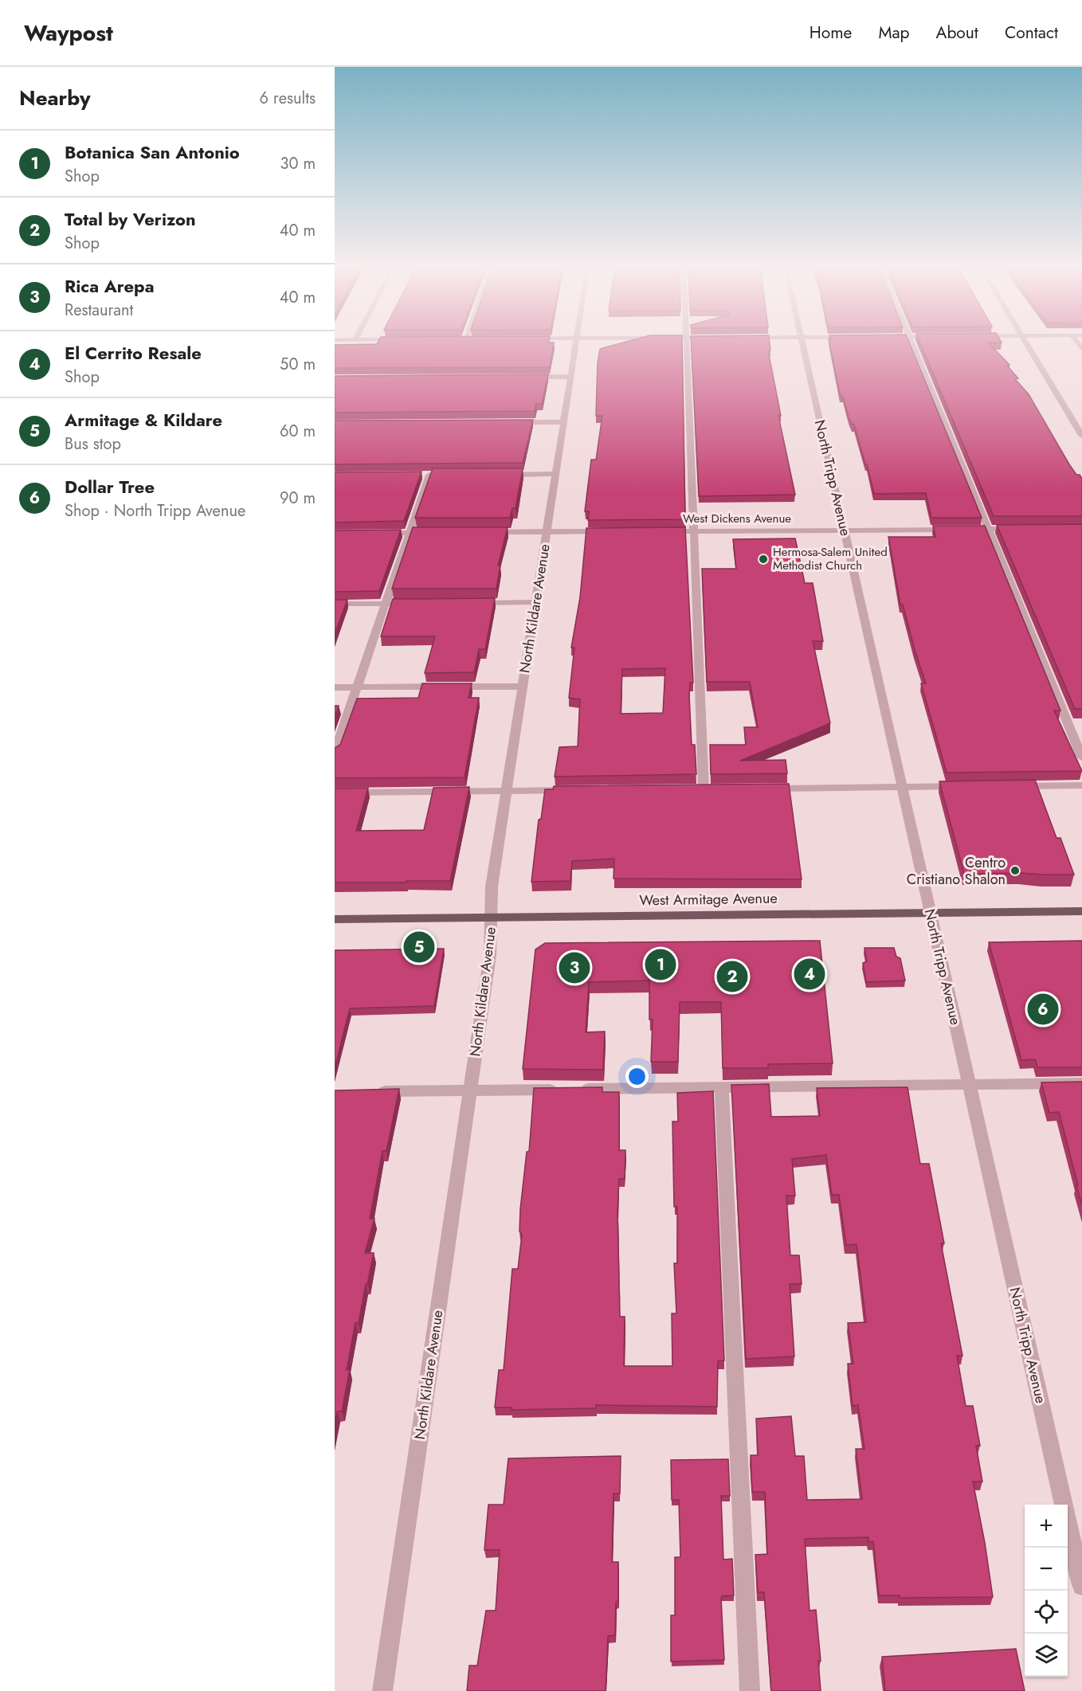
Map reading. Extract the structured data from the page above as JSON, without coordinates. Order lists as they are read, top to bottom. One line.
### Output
{"streets":{"main road":["West Armitage Avenue"],"street":["North Tripp Avenue","West Dickens Avenue","North Kildare Avenue"]},"crossings":[["North Tripp Avenue","West Dickens Avenue"],["North Tripp Avenue","West Armitage Avenue"],["North Kildare Avenue","West Armitage Avenue"]],"places":["Hermosa-Salem United Methodist Church","Centro Cristiano Shalon"],"page":{"header":"Waypost","nav":["Home","Map","About","Contact"],"heading":["Nearby","6 results"],"list":[{"mark":"1","name":"Botanica San Antonio","note":"Shop","value":"30 m"},{"mark":"2","name":"Total by Verizon","note":"Shop","value":"40 m"},{"mark":"3","name":"Rica Arepa","note":"Restaurant","value":"40 m"},{"mark":"4","name":"El Cerrito Resale","note":"Shop","value":"50 m"},{"mark":"5","name":"Armitage & Kildare","note":"Bus stop","value":"60 m"},{"mark":"6","name":"Dollar Tree","note":"Shop · North Tripp Avenue","value":"90 m"}],"pins":["5","1","3","4","2","6"],"map_buttons":["+","−"]}}
